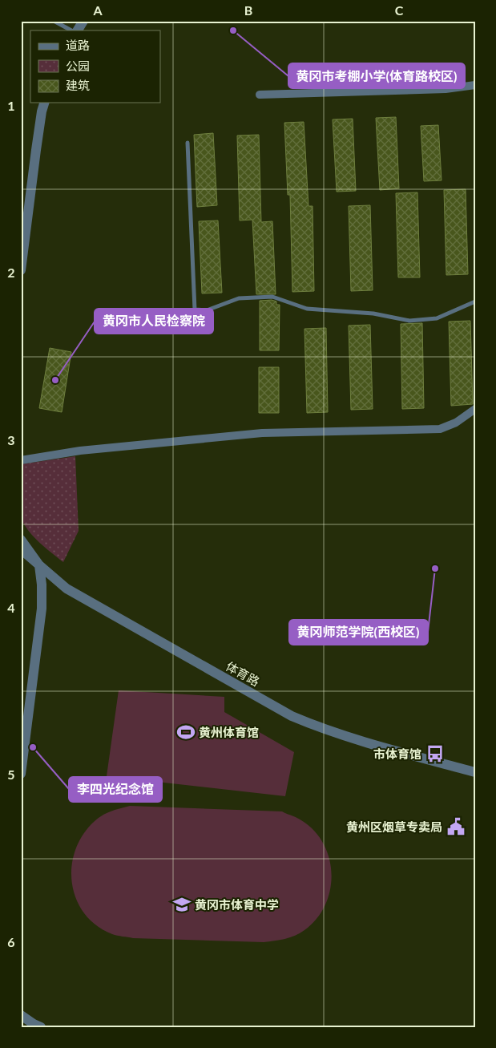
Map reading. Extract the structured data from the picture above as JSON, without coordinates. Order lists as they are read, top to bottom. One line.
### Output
{"streets":{"street":["体育路"]},"places":{"other":["黄冈市考棚小学(体育路校区)","黄冈市人民检察院","黄冈师范学院(西校区)","李四光纪念馆"],"sports":["黄州体育馆"],"bus stop":["市体育馆"],"public building":["黄州区烟草专卖局"],"school or university":["黄冈市体育中学"]},"legend":["道路","公园","建筑"],"grid":{"columns":["A","B","C"],"rows":["1","2","3","4","5","6"]}}
